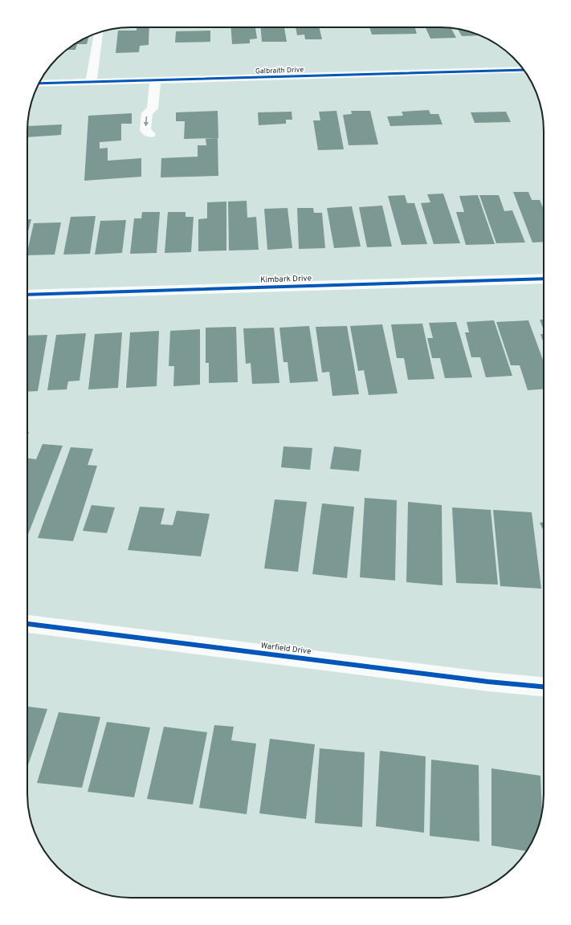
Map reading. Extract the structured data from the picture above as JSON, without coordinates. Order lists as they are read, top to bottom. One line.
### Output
{"streets":{"street":["Galbraith Drive","Kimbark Drive","Warfield Drive"]}}
